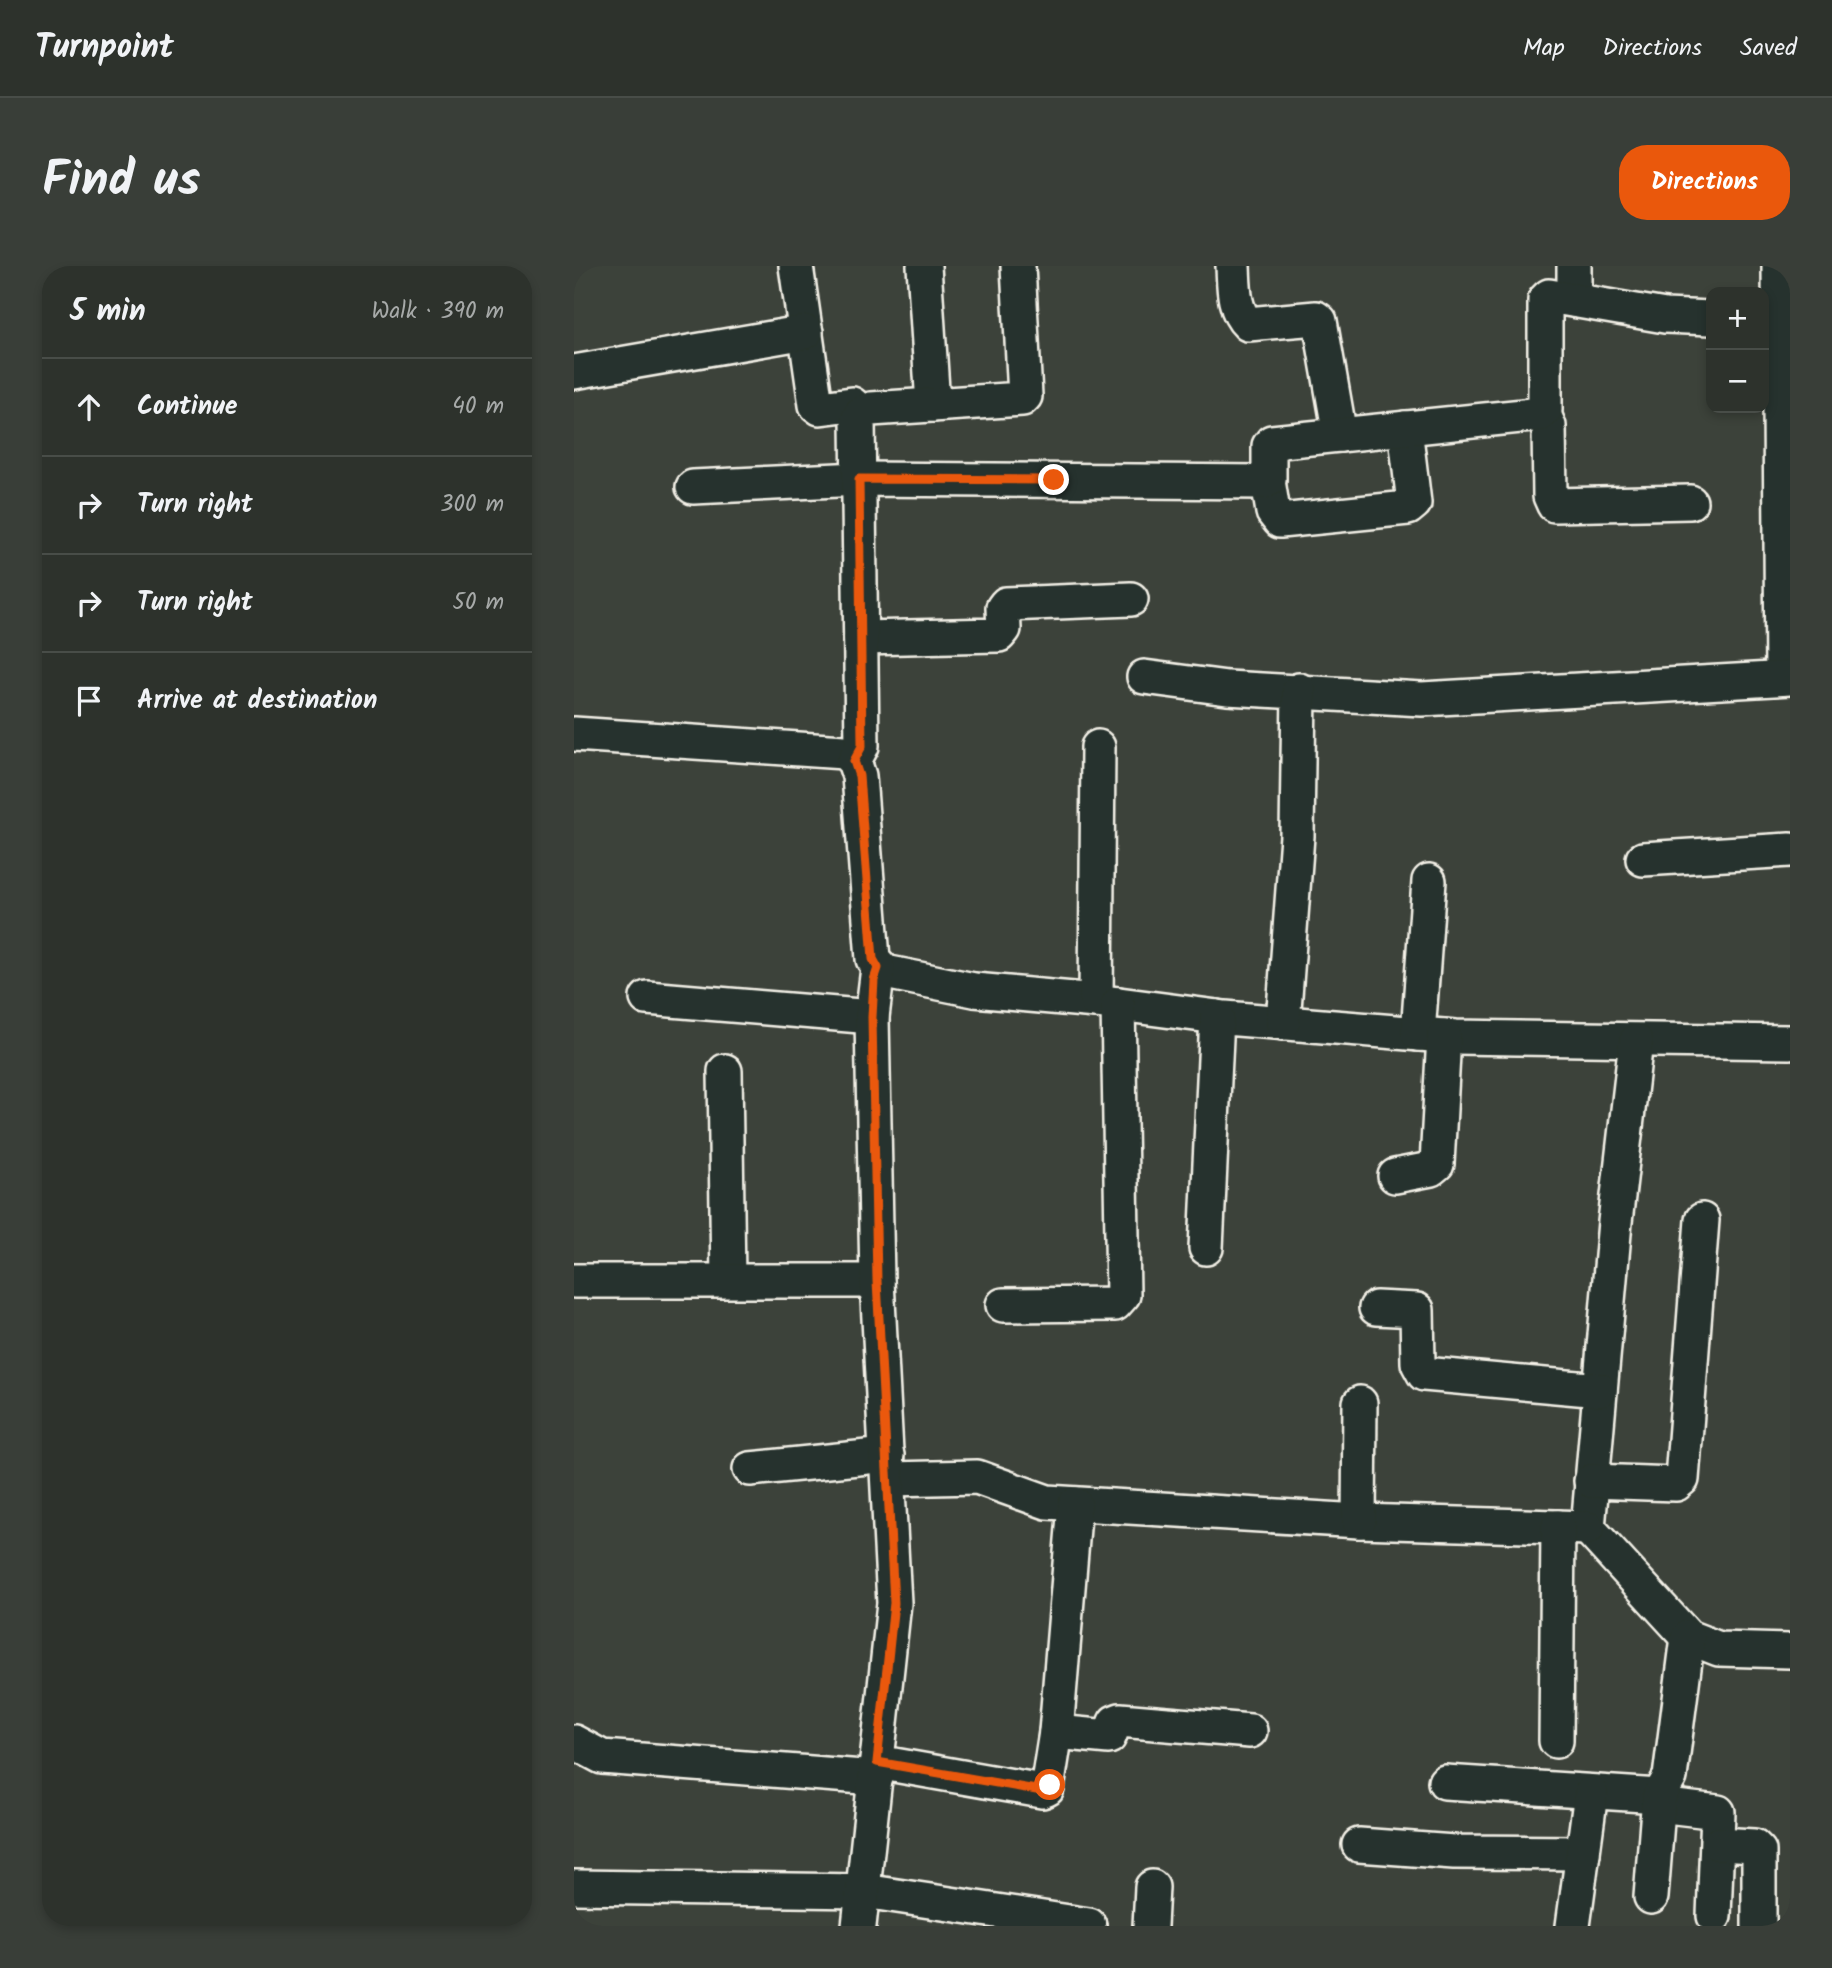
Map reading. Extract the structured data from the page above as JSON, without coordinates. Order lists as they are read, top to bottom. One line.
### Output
{"page":{"header":"Turnpoint","nav":["Map","Directions","Saved"],"title":"Find us","buttons":"Directions","heading":["5 min","Walk · 390 m"],"map_buttons":["+","−"],"list":[["Continue","40 m"],["Turn right","300 m"],["Turn right","50 m"],"Arrive at destination"]}}
